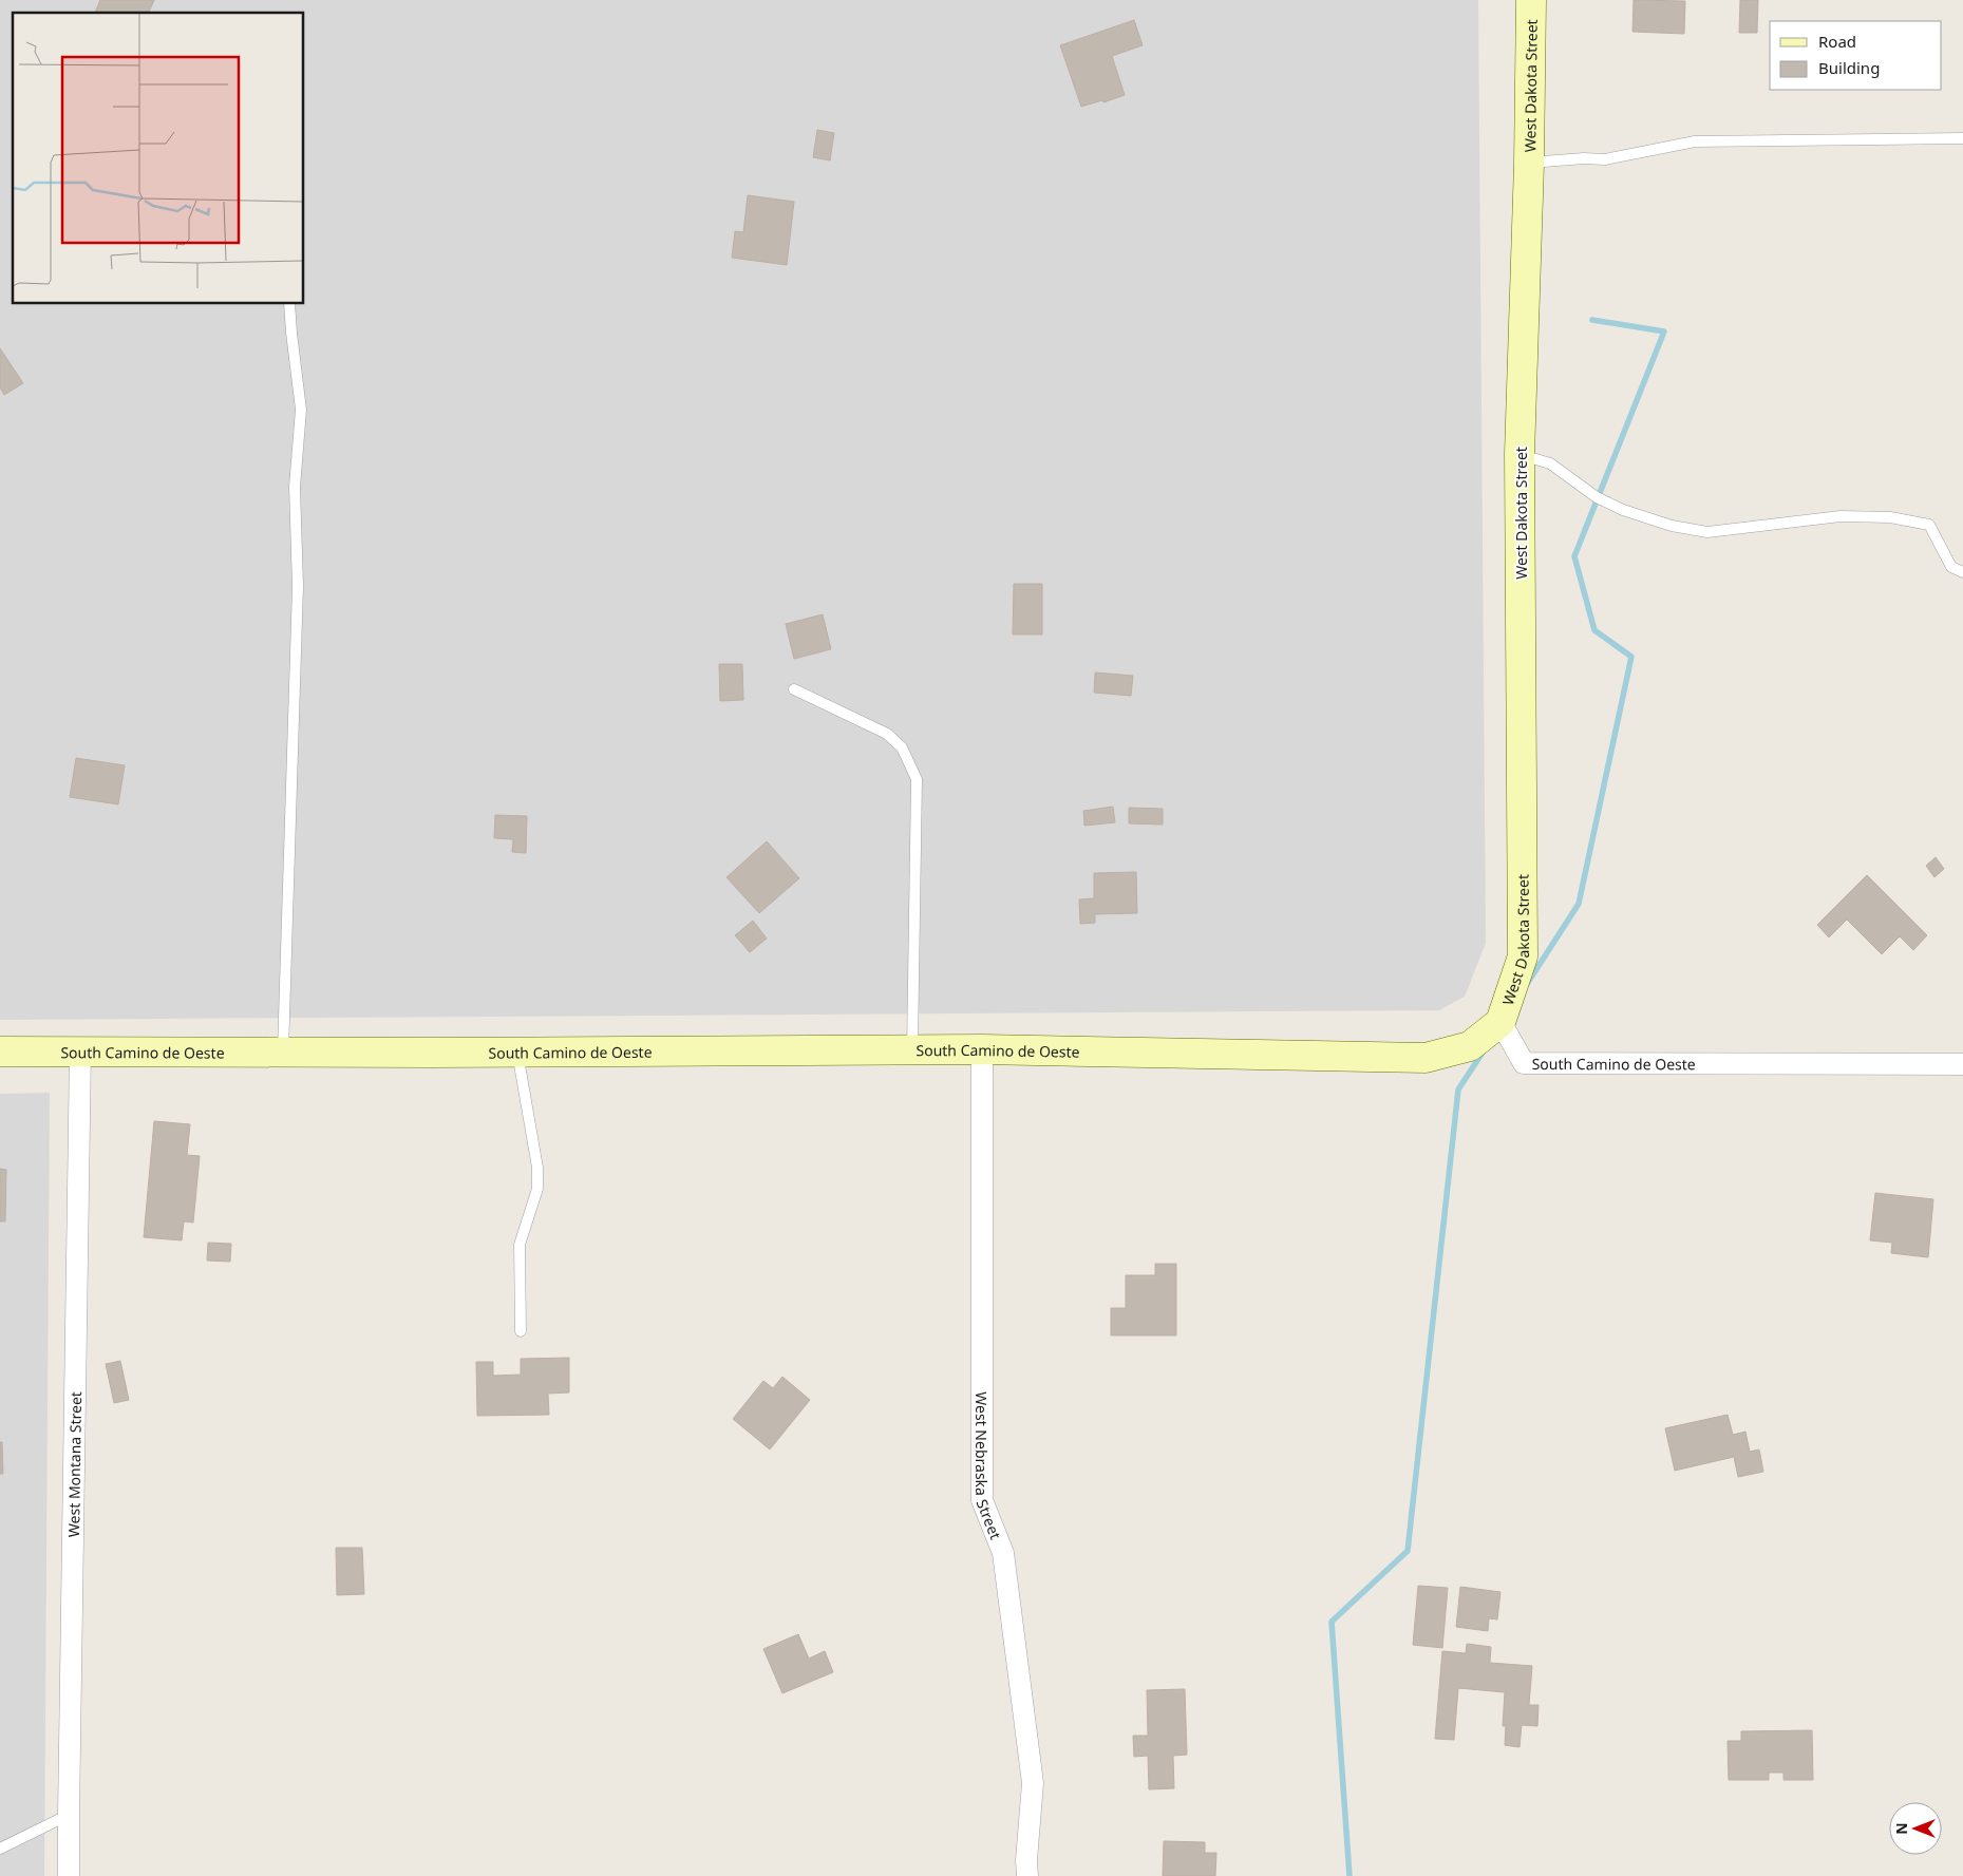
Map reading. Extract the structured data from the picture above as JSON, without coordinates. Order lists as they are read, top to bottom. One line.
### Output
{"streets":{"street":["West Dakota Street","South Camino de Oeste","West Montana Street","West Nebraska Street"]},"crossings":[["West Dakota Street","South Camino de Oeste"],["South Camino de Oeste","West Montana Street"],["South Camino de Oeste","West Nebraska Street"]],"legend":["Road","Building"],"north":"left"}
